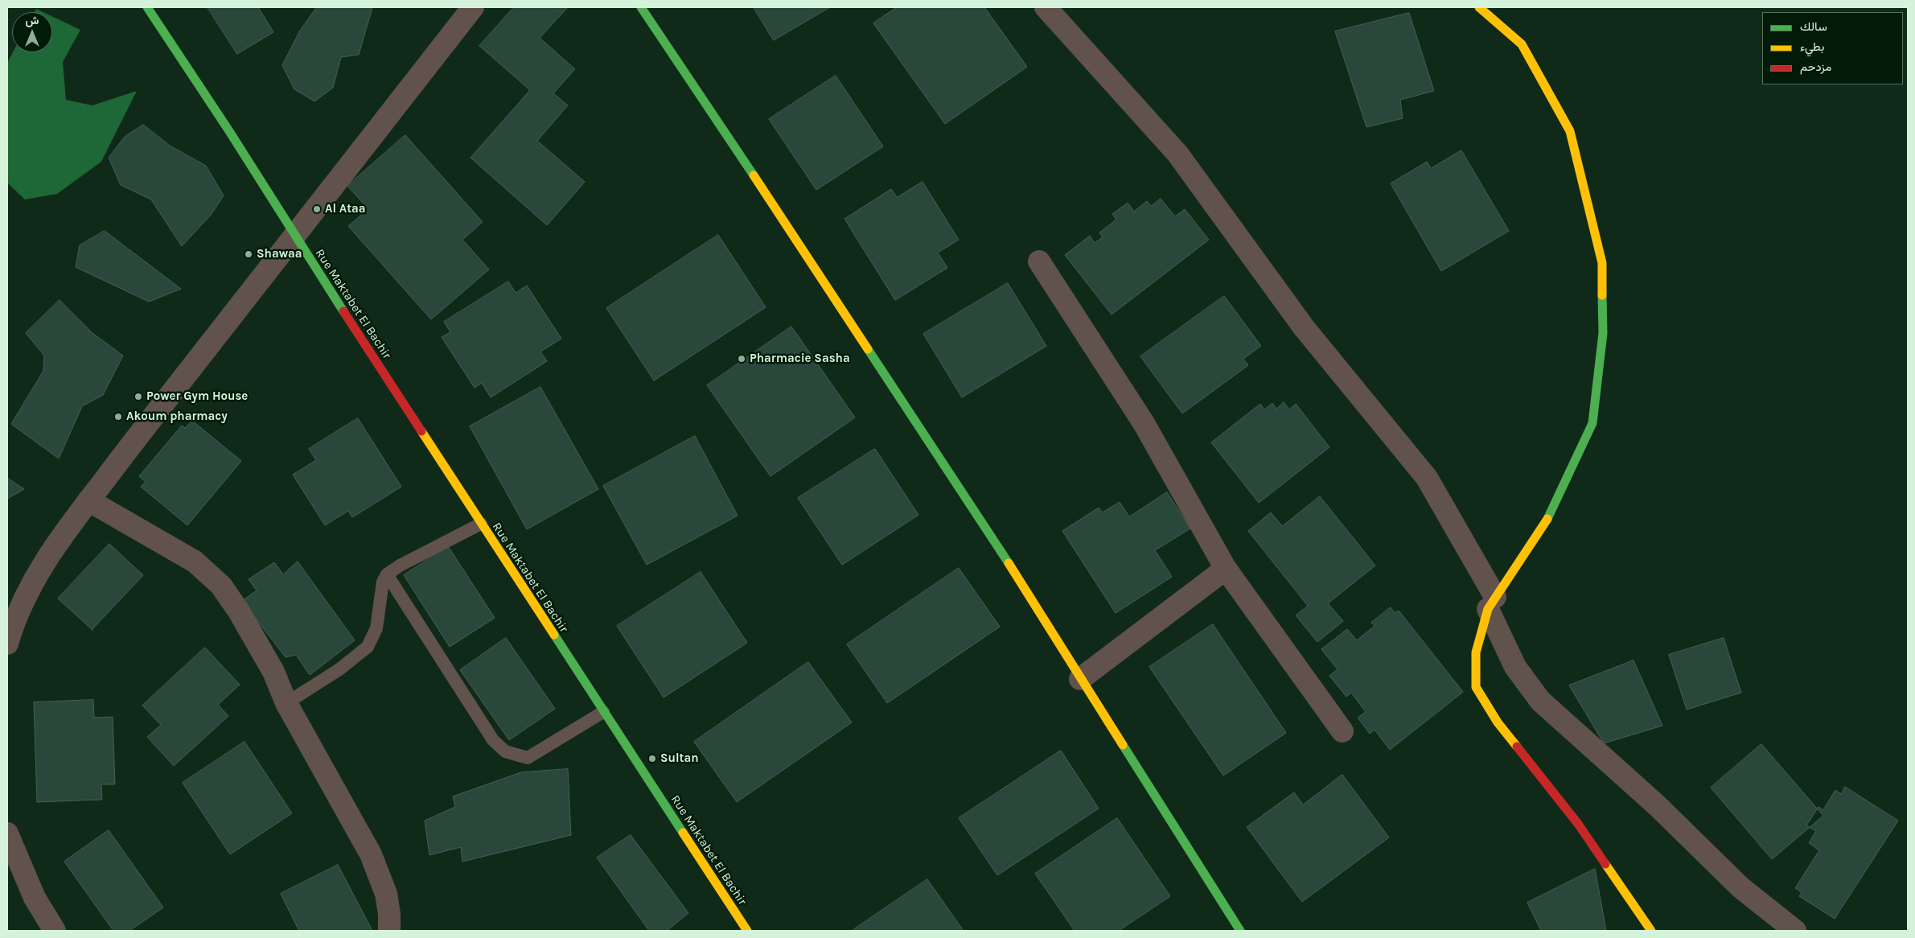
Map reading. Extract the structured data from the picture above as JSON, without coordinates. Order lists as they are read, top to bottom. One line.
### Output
{"streets":{"street":["Rue Maktabet El Bachir"]},"places":["Al Ataa","Shawaa","Pharmacie Sasha","Power Gym House","Akoum pharmacy","Sultan"],"legend":["سالك","بطيء","مزدحم"],"north":"top"}
